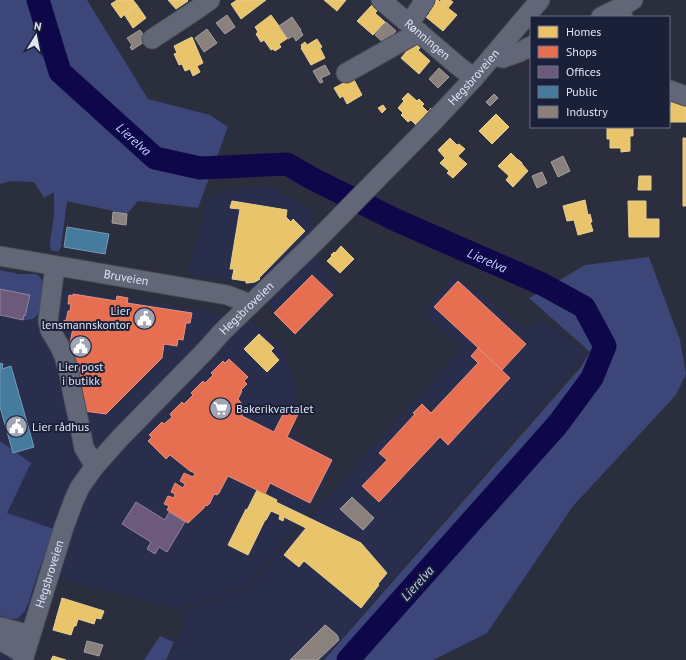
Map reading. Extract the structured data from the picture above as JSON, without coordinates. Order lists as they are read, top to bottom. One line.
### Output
{"streets":{"street":["Rønningen","Hegsbroveien","Bruveien"]},"crossings":[["Rønningen","Hegsbroveien"],["Hegsbroveien","Bruveien"]],"water":["Lierelva"],"places":{"public building":["Lier lensmannskontor","Lier post i butikk","Lier rådhus"],"supermarket":["Bakerikvartalet"]},"legend":["Homes","Shops","Offices","Public","Industry"],"north":"top"}
